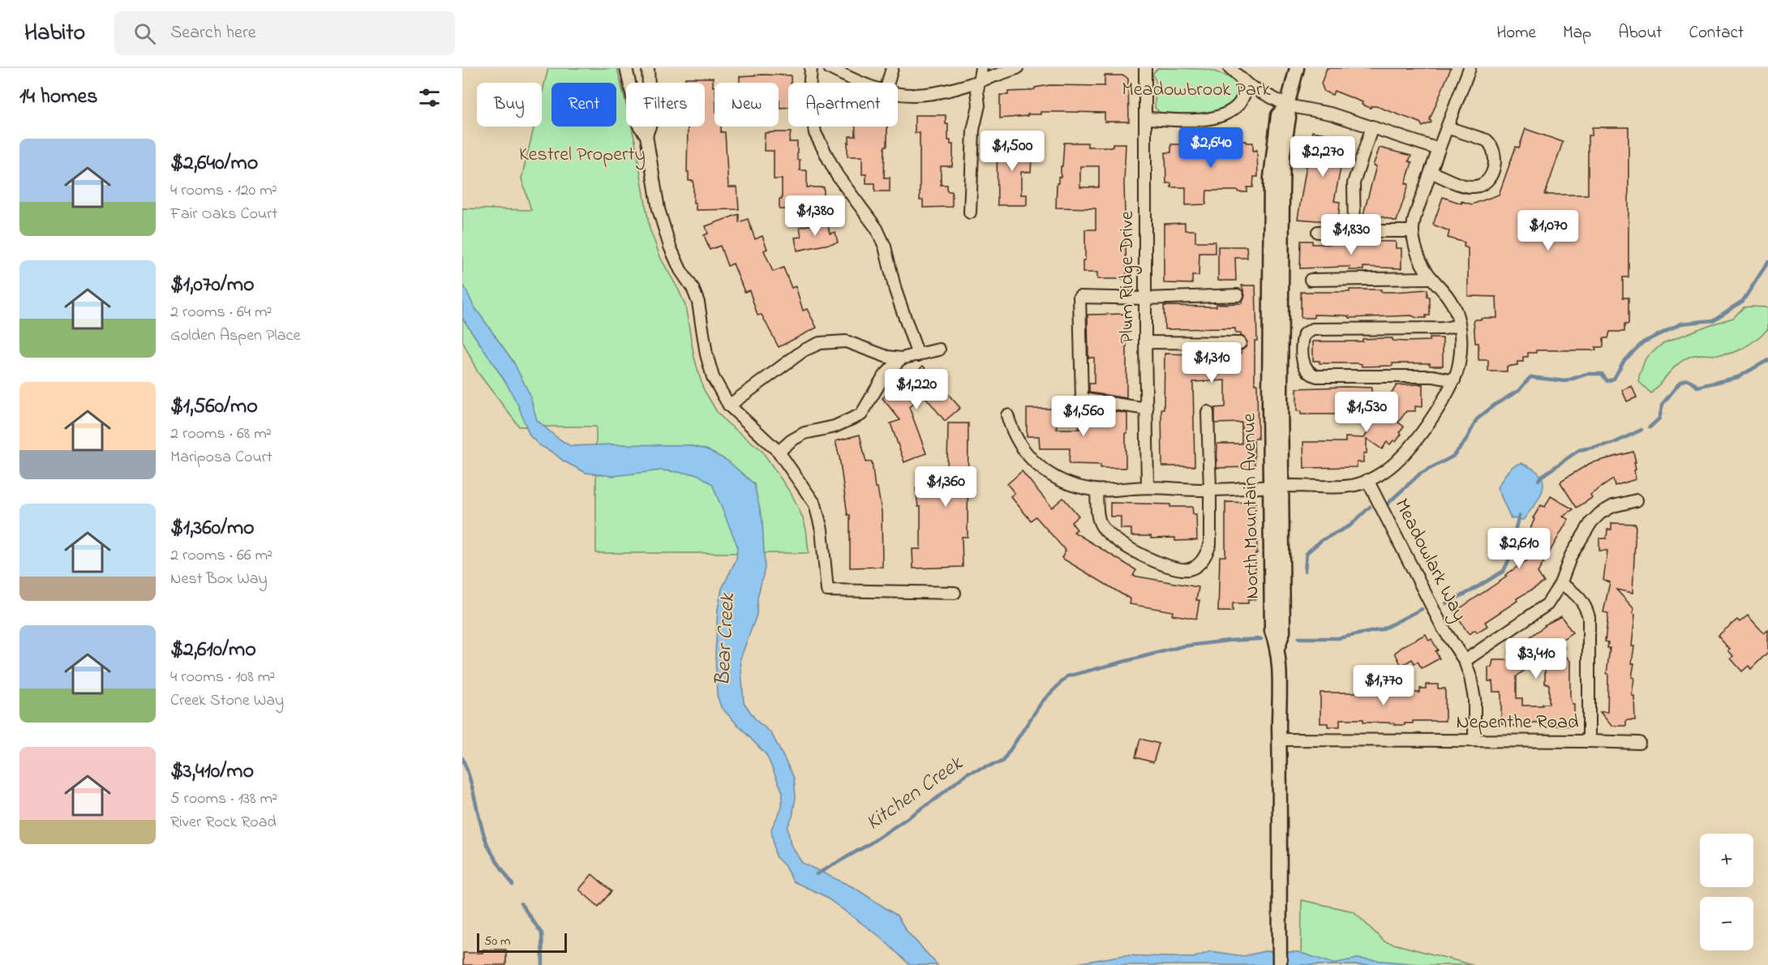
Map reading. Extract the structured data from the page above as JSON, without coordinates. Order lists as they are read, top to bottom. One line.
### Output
{"streets":{"street":["Plum Ridge Drive","North Mountain Avenue","Meadowlark Way","Nepenthe Road"]},"crossings":[["North Mountain Avenue","Nepenthe Road"],["Meadowlark Way","Nepenthe Road"]],"water":["Bear Creek","Kitchen Creek"],"parks":["Meadowbrook Park","Kestrel Property"],"scale_bar":"50 m","page":{"header":"Habito","search":"Search here","nav":["Home","Map","About","Contact"],"heading":"14 homes","chip":["Buy","Rent","Filters","New","Apartment"],"list":[{"name":"$2,640/mo","note":"4 rooms · 120 m² · Fair Oaks Court"},{"name":"$1,070/mo","note":"2 rooms · 64 m² · Golden Aspen Place"},{"name":"$1,560/mo","note":"2 rooms · 68 m² · Mariposa Court"},{"name":"$1,360/mo","note":"2 rooms · 66 m² · Nest Box Way"},{"name":"$2,610/mo","note":"4 rooms · 108 m² · Creek Stone Way"},{"name":"$3,410/mo","note":"5 rooms · 138 m² · River Rock Road"}],"price":["$2,640","$1,500","$2,270","$1,380","$1,070","$1,830","$1,310","$1,220","$1,530","$1,560","$1,360","$2,610","$3,410","$1,770"],"map_buttons":["+","−"],"scale":"50 m"}}
